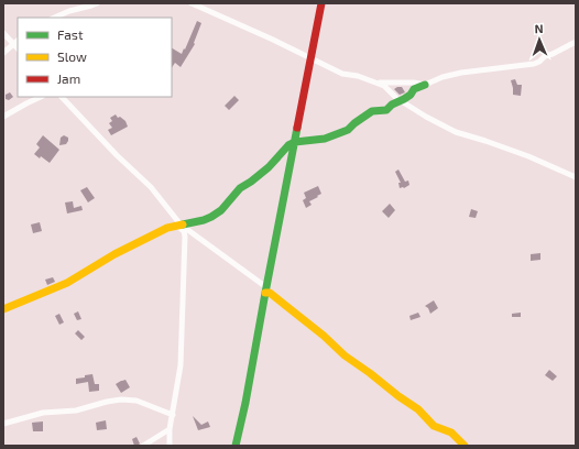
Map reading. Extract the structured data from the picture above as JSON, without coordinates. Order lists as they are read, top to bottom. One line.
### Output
{"legend":["Fast","Slow","Jam"],"north":"top"}
